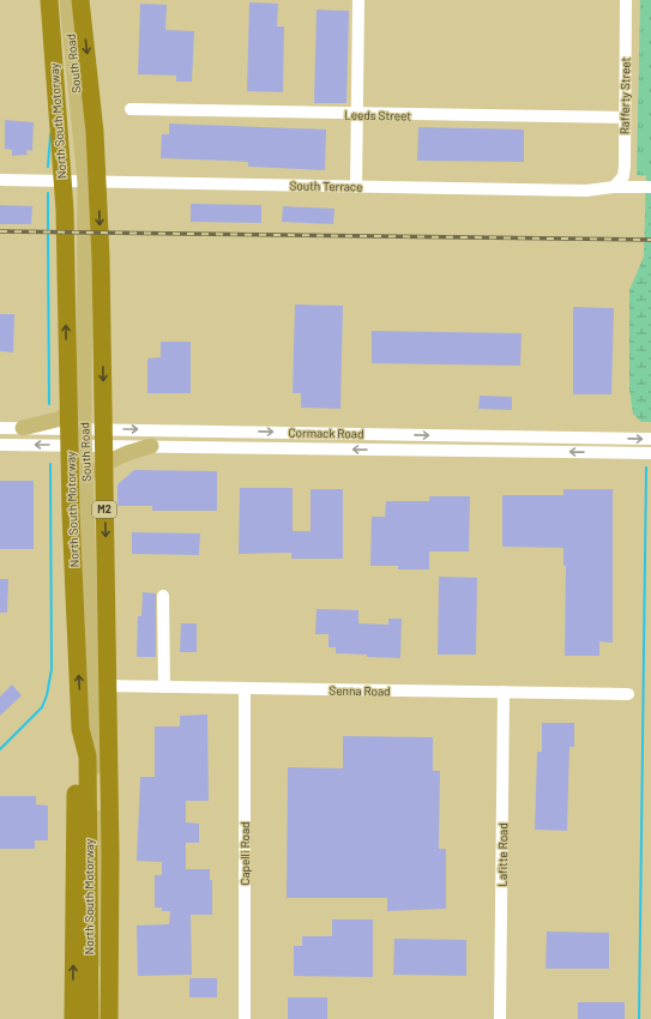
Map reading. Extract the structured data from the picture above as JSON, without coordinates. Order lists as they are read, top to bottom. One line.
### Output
{"streets":{"highway":["North South Motorway","M2"],"main road":["South Road"],"street":["Rafferty Street","Leeds Street","South Terrace","Cormack Road","Senna Road","Capelli Road","Lafitte Road"]},"crossings":[["South Road","South Terrace"],["South Road","Cormack Road"],["South Road","Senna Road"],["Rafferty Street","Leeds Street"],["Rafferty Street","South Terrace"],["Senna Road","Capelli Road"],["Senna Road","Lafitte Road"]]}
